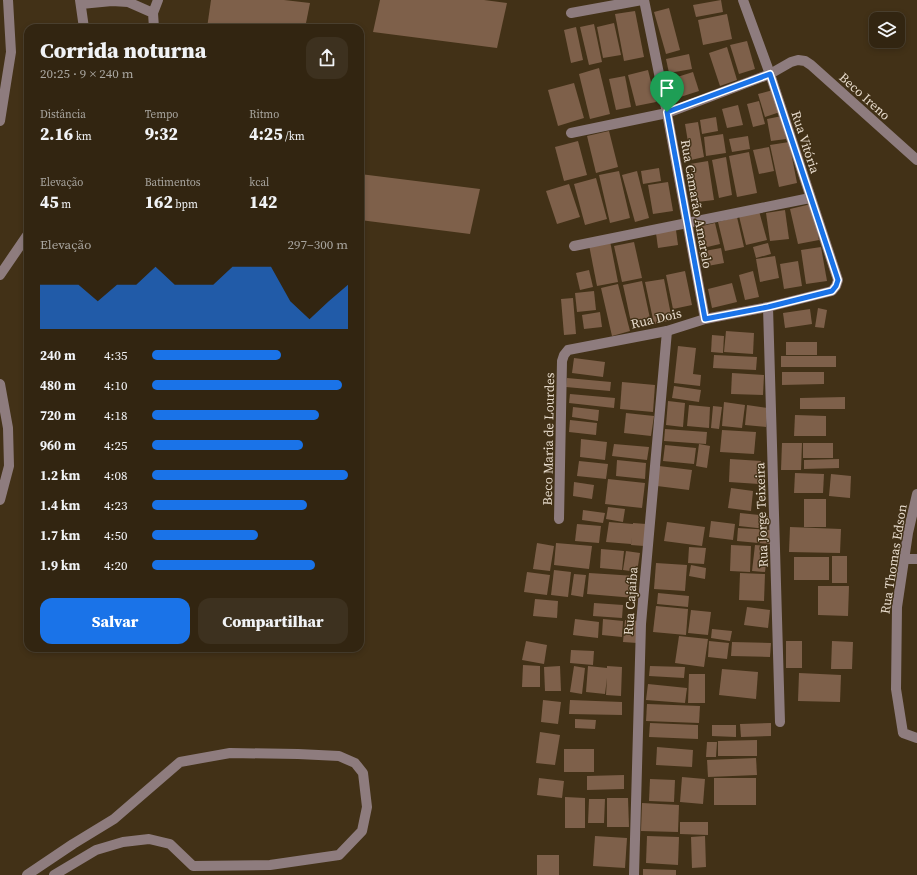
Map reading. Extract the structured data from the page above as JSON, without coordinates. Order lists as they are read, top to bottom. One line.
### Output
{"streets":{"street":["Beco Ireno","Rua Vitória","Rua Camarão Amarelo","Rua Dois","Beco Maria de Lourdes","Rua Jorge Teixeira","Rua Thomas Edson","Rua Cajaíba"]},"crossings":[["Beco Ireno","Rua Vitória"],["Rua Vitória","Rua Dois"],["Rua Camarão Amarelo","Rua Dois"],["Rua Dois","Beco Maria de Lourdes"],["Rua Dois","Rua Jorge Teixeira"],["Rua Dois","Rua Cajaíba"]],"page":{"heading":["Corrida noturna","20:25 · 9 × 240 m"],"stats":[["Distância","2.16 km"],["Tempo","9:32"],["Ritmo","4:25 /km"],["Elevação","45 m"],["Batimentos","162 bpm"],["kcal","142"]],"chart":["Elevação","297–300 m"],"list":[{"name":"240 m","note":"4:35"},{"name":"480 m","note":"4:10"},{"name":"720 m","note":"4:18"},{"name":"960 m","note":"4:25"},{"name":"1.2 km","note":"4:08"},{"name":"1.4 km","note":"4:23"},{"name":"1.7 km","note":"4:50"},{"name":"1.9 km","note":"4:20"}],"buttons":["Salvar","Compartilhar"]}}
